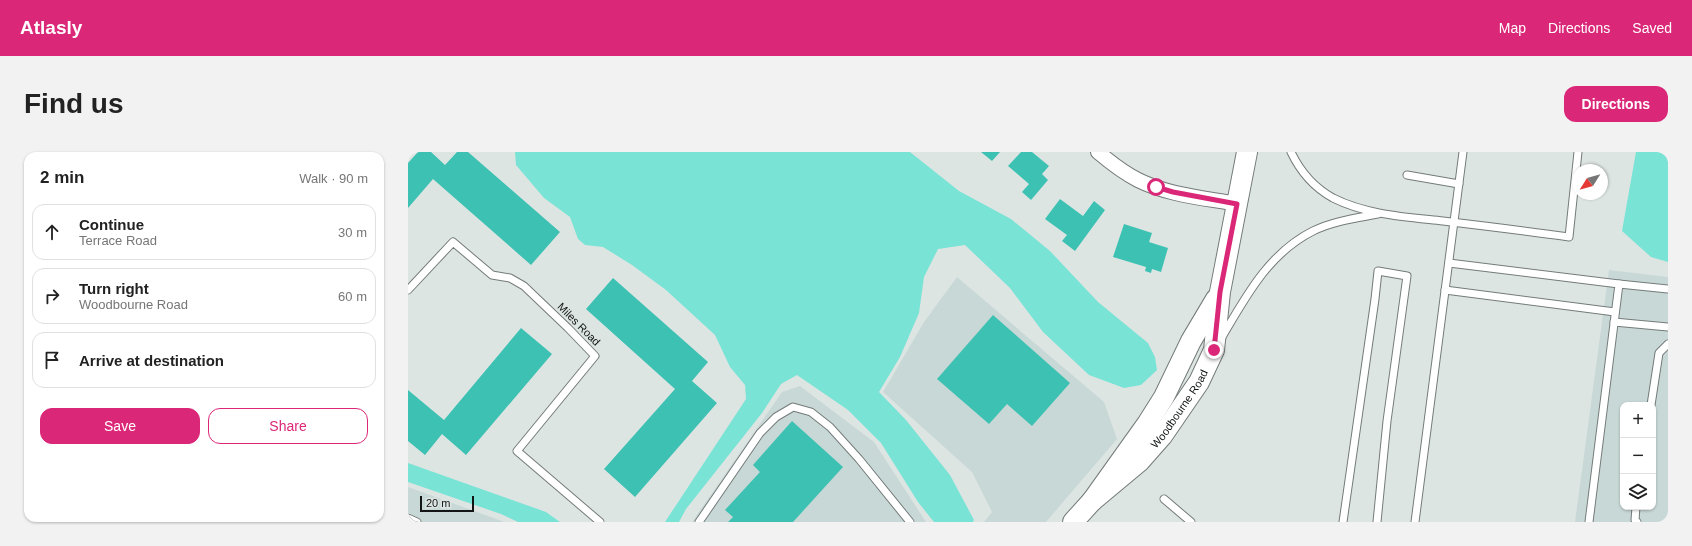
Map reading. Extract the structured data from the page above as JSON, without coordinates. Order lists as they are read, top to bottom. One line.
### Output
{"streets":{"main road":["Woodbourne Road"],"lane":["Miles Road"]},"scale_bar":"20 m","north":"bottom left","page":{"header":"Atlasly","nav":["Map","Directions","Saved"],"buttons":["Directions",["Save","Share"]],"title":"Find us","heading":["2 min","Walk · 90 m"],"list":[["Continue","Terrace Road","30 m"],["Turn right","Woodbourne Road","60 m"],"Arrive at destination"],"map_buttons":["+","−"],"scale":"20 m"}}
